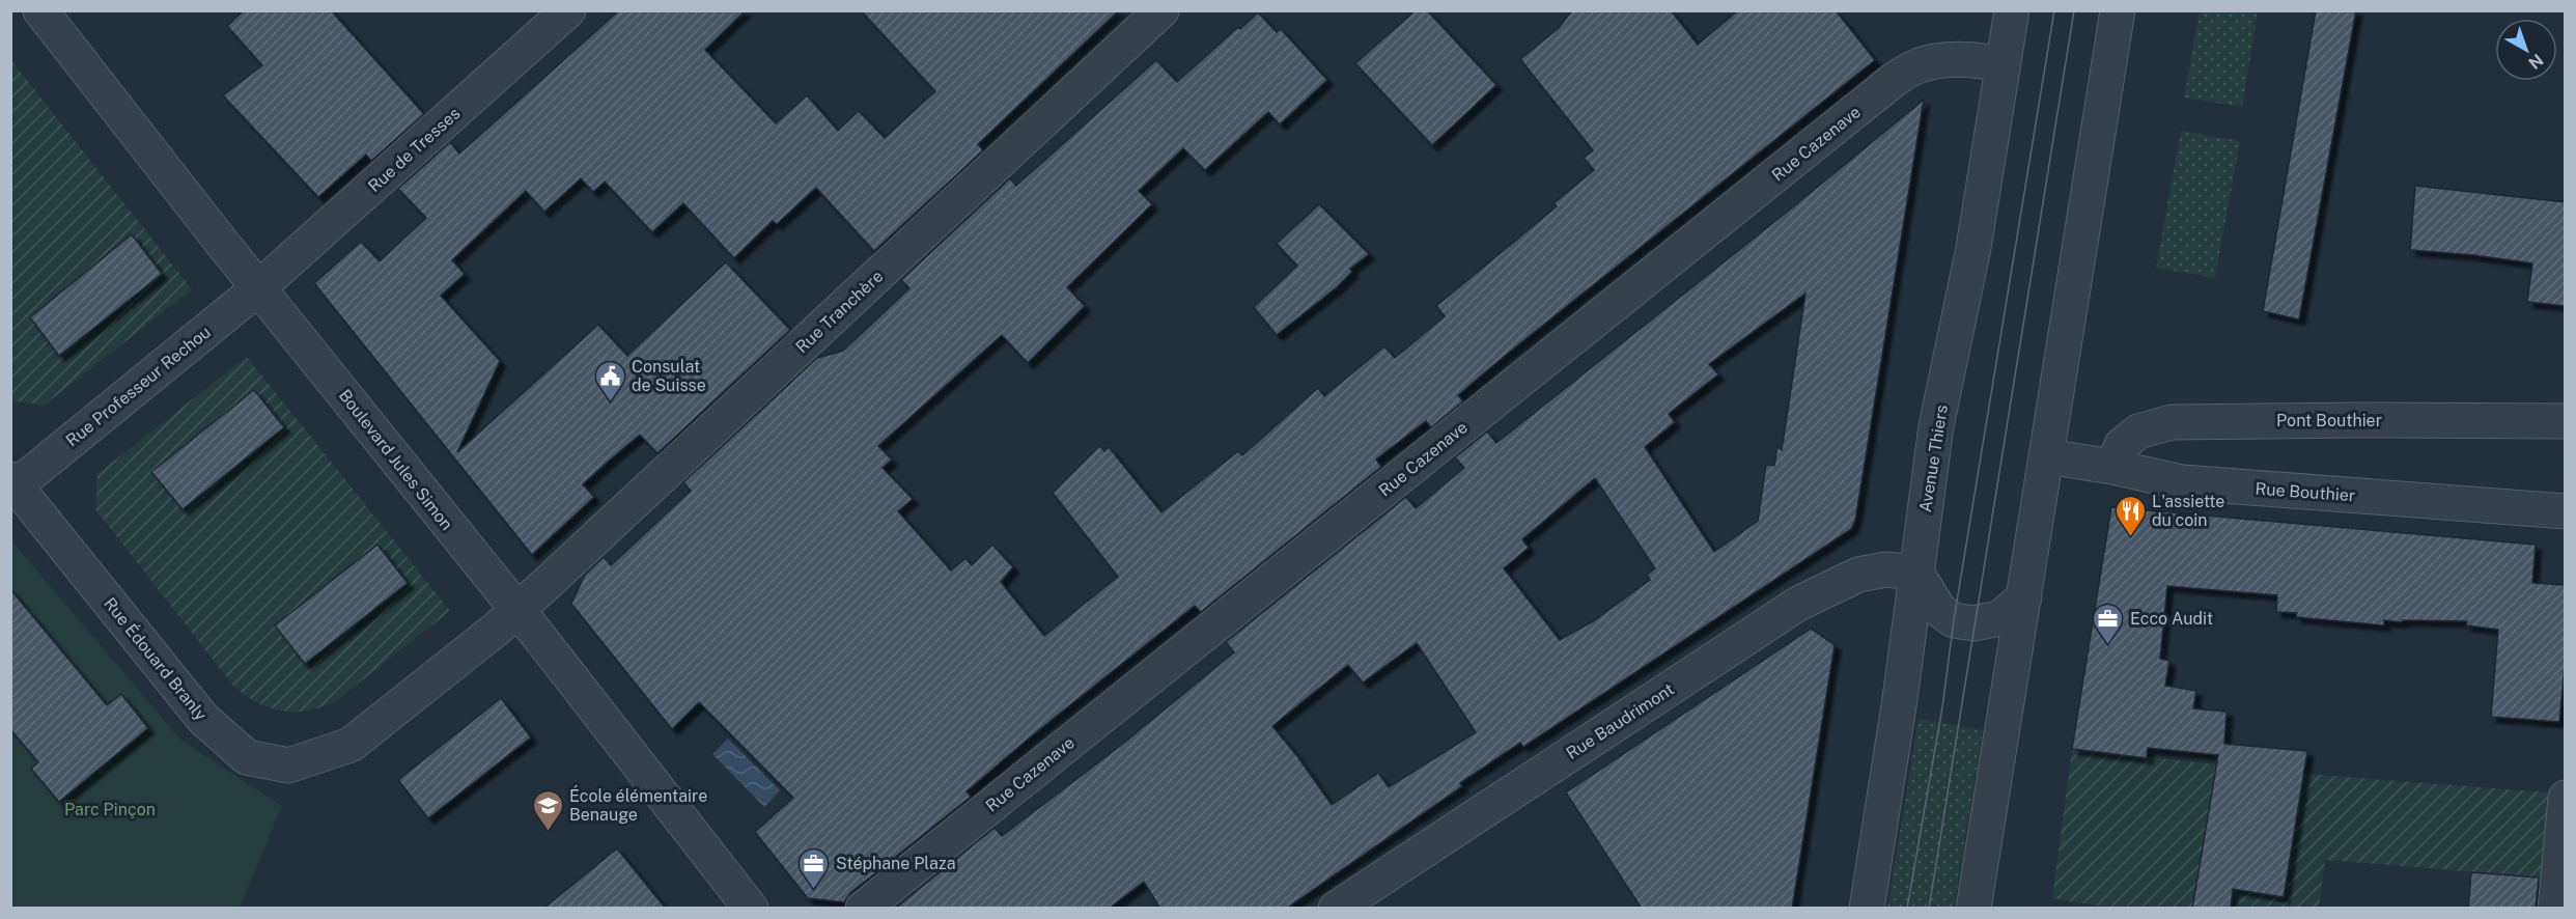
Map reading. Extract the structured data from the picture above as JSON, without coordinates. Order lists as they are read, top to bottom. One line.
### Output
{"streets":{"street":["Rue Cazenave","Rue de Tresses","Rue Tranchère","Rue Professeur Rechou","Pont Bouthier","Avenue Thiers","Boulevard Jules Simon","Rue Bouthier","Rue Édouard Branly","Rue Baudrimont"]},"crossings":[["Rue Cazenave","Avenue Thiers"],["Rue de Tresses","Rue Professeur Rechou"],["Rue de Tresses","Boulevard Jules Simon"],["Rue Tranchère","Boulevard Jules Simon"],["Rue Tranchère","Rue Édouard Branly"],["Rue Professeur Rechou","Boulevard Jules Simon"],["Rue Professeur Rechou","Rue Édouard Branly"],["Pont Bouthier","Rue Bouthier"],["Avenue Thiers","Rue Baudrimont"],["Boulevard Jules Simon","Rue Édouard Branly"]],"parks":["Parc Pinçon"],"places":{"public building":["Consulat de Suisse"],"restaurant":["L'assiette du coin"],"office":["Ecco Audit","Stéphane Plaza"],"school or university":["École élémentaire Benauge"]},"north":"bottom right"}
